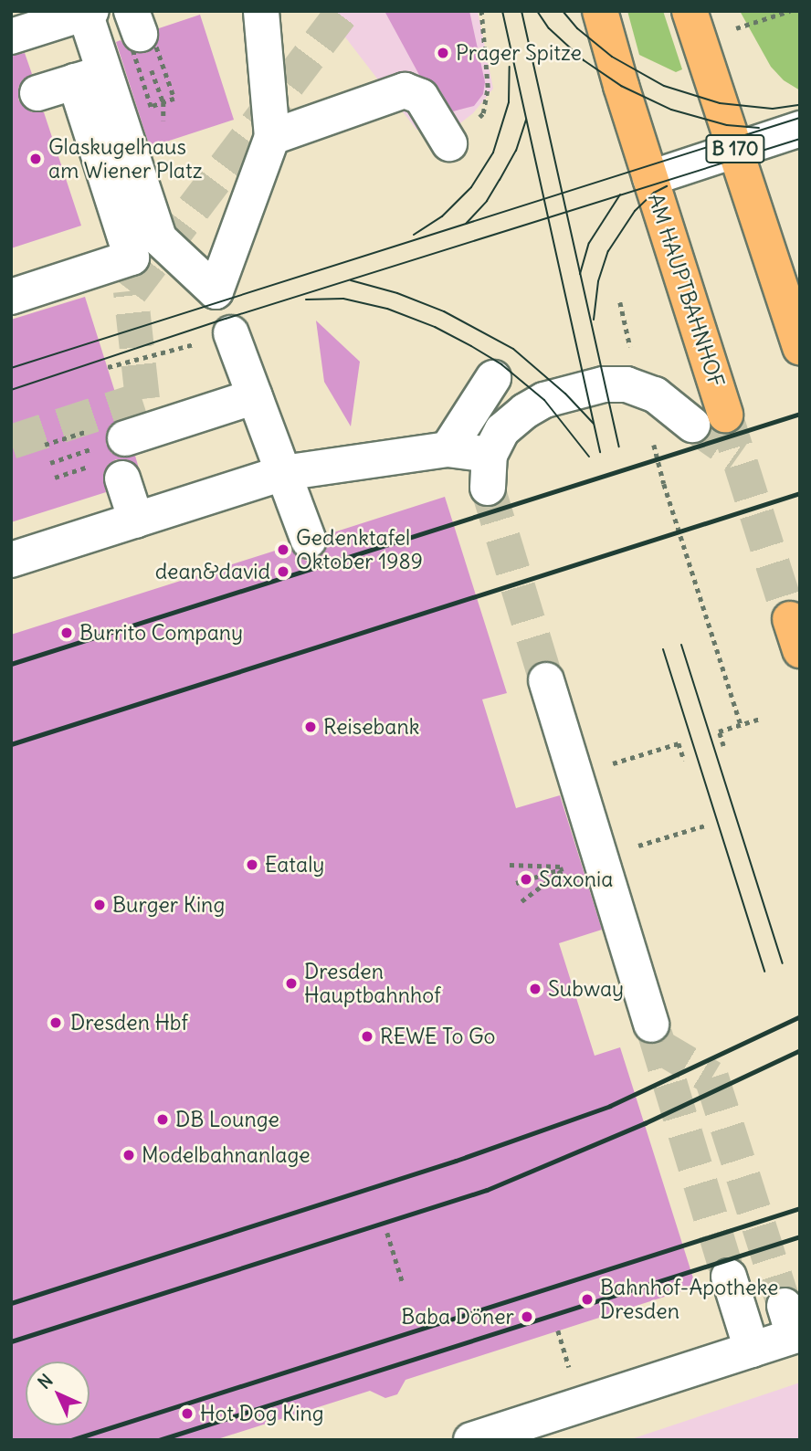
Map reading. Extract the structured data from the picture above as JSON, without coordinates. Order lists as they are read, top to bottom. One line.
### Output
{"streets":{"main road":["B 170","AM HAUPTBAHNHOF"]},"places":["Prager Spitze","Glaskugelhaus am Wiener Platz","Gedenktafel Oktober 1989","dean&david","Burrito Company","Reisebank","Eataly","Saxonia","Burger King","Dresden Hauptbahnhof","Subway","Dresden Hbf","REWE To Go","DB Lounge","Modelbahnanlage","Bahnhof-Apotheke Dresden","Baba Döner","Hot Dog King"],"north":"top left"}
